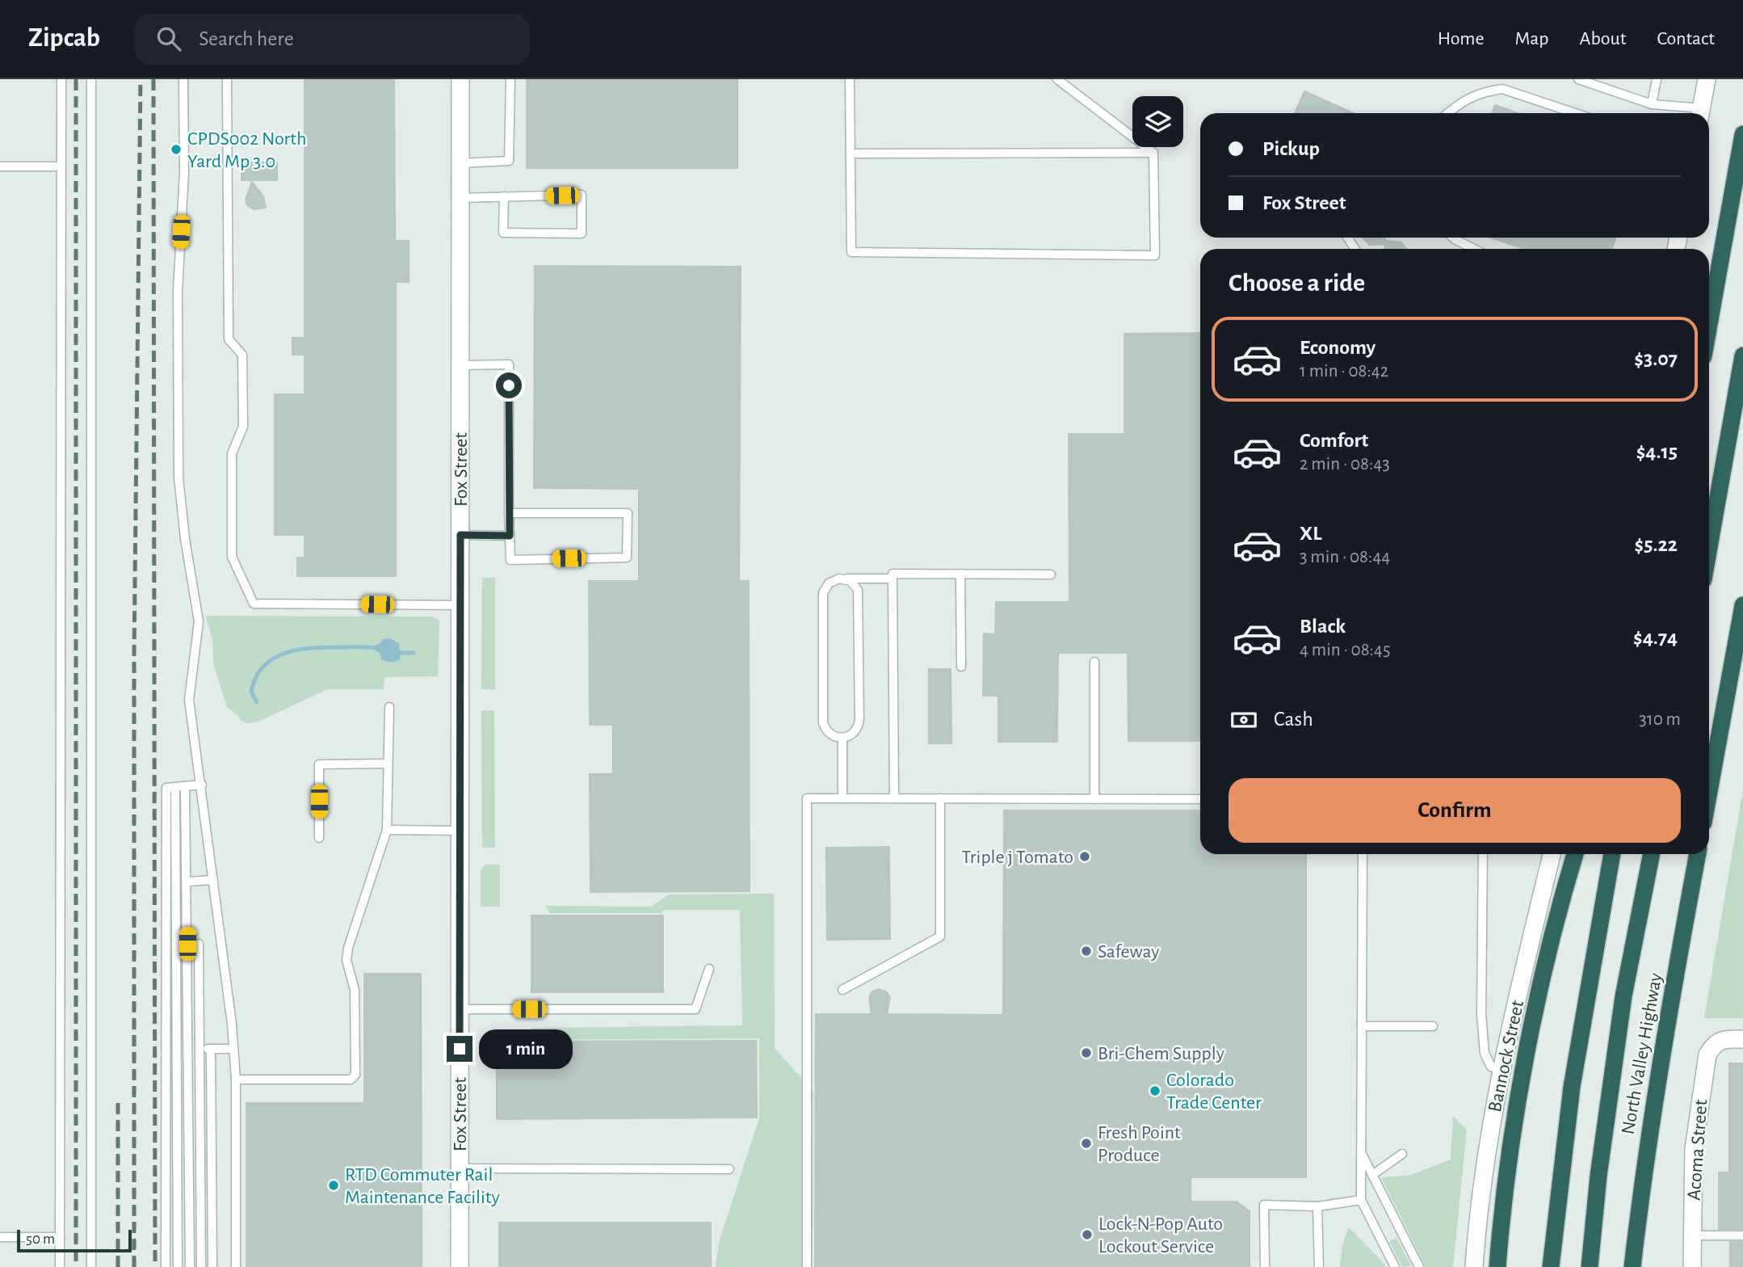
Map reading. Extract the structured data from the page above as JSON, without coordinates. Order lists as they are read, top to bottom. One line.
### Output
{"streets":{"highway":["North Valley Highway"],"street":["Fox Street","Bannock Street","Acoma Street"]},"places":["CPDS002 North Yard Mp 3.0","Triple j Tomato","Safeway","Bri-Chem Supply","Colorado Trade Center","Fresh Point Produce","RTD Commuter Rail Maintenance Facility","Lock-N-Pop Auto Lockout Service"],"scale_bar":"50 m","page":{"header":"Zipcab","search":"Search here","nav":["Home","Map","About","Contact"],"banner":["Pickup","Fox Street"],"heading":"Choose a ride","list":[{"name":"Economy","note":"1 min · 08:42","value":"$3.07"},{"name":"Comfort","note":"2 min · 08:43","value":"$4.15"},{"name":"XL","note":"3 min · 08:44","value":"$5.22"},{"name":"Black","note":"4 min · 08:45","value":"$4.74"}],"pay":["Cash","310 m"],"buttons":"Confirm","bubble":"1 min","scale":"50 m"}}
